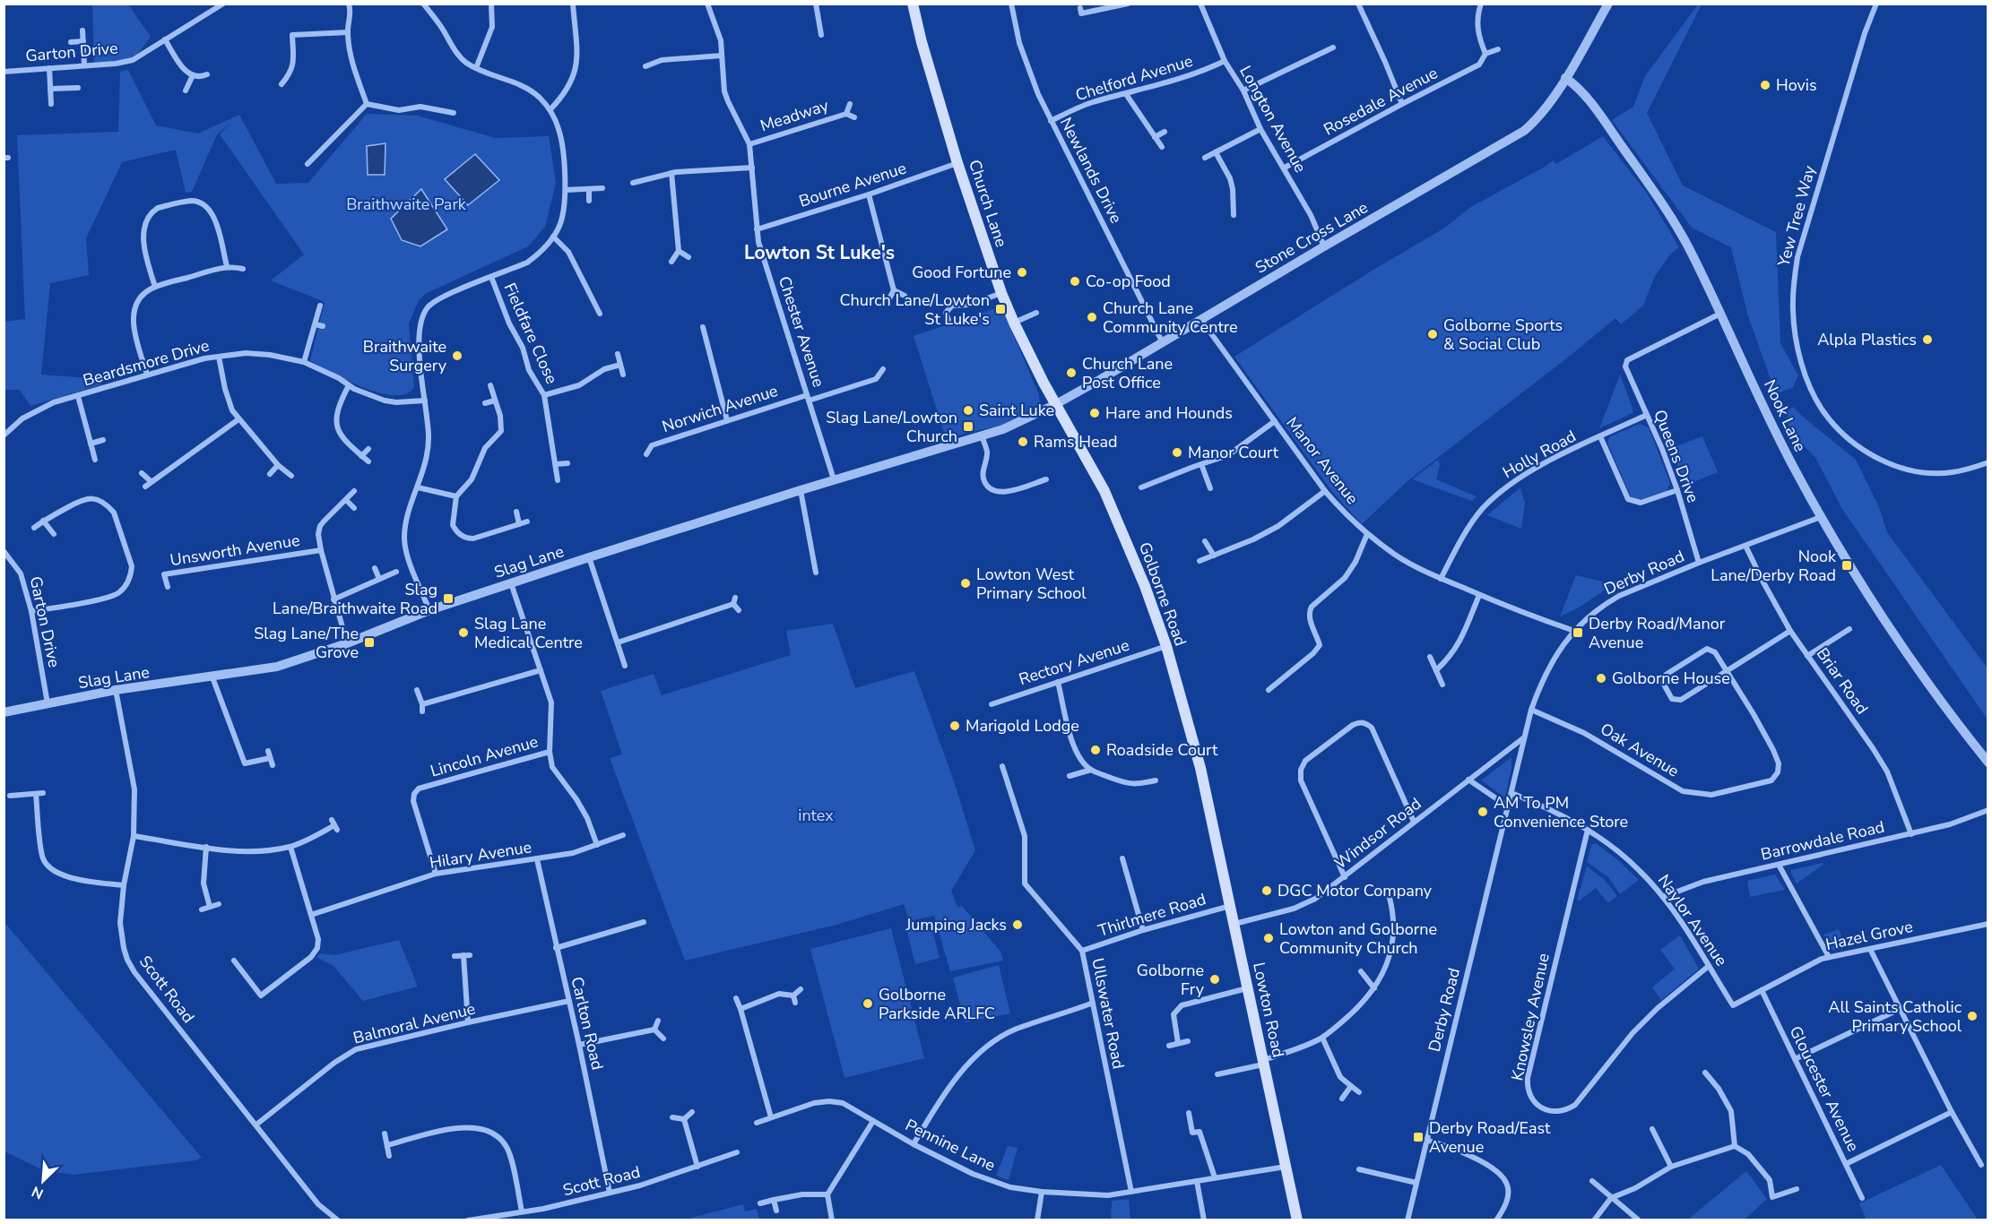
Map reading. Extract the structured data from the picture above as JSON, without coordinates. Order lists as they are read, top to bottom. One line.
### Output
{"streets":{"main road":["Church Lane","Golborne Road","Lowton Road"],"street":["Garton Drive","Chelford Avenue","Rosedale Avenue","Meadway","Longton Avenue","Newlands Drive","Bourne Avenue","Yew Tree Way","Stone Cross Lane","Chester Avenue","Fieldfare Close","Beardsmore Drive","Norwich Avenue","Nook Lane","Holly Road","Queens Drive","Manor Avenue","Unsworth Avenue","Slag Lane","Derby Road","Rectory Avenue","Briar Road","Oak Avenue","Lincoln Avenue","Windsor Road","Barrowdale Road","Hilary Avenue","Thirlmere Road","Naylor Avenue","Hazel Grove","Scott Road","Ullswater Road","Knowsley Avenue","Balmoral Avenue","Carlton Road","Gloucester Avenue","Pennine Lane"]},"crossings":[["Garton Drive","Slag Lane"],["Chelford Avenue","Longton Avenue"],["Chelford Avenue","Newlands Drive"],["Rosedale Avenue","Longton Avenue"],["Meadway","Chester Avenue"],["Longton Avenue","Stone Cross Lane"],["Newlands Drive","Stone Cross Lane"],["Bourne Avenue","Church Lane"],["Bourne Avenue","Chester Avenue"],["Church Lane","Stone Cross Lane"],["Church Lane","Slag Lane"],["Church Lane","Golborne Road"],["Stone Cross Lane","Nook Lane"],["Stone Cross Lane","Manor Avenue"],["Stone Cross Lane","Slag Lane"],["Stone Cross Lane","Golborne Road"],["Chester Avenue","Norwich Avenue"],["Chester Avenue","Slag Lane"],["Nook Lane","Queens Drive"],["Nook Lane","Derby Road"],["Holly Road","Queens Drive"],["Holly Road","Manor Avenue"],["Queens Drive","Derby Road"],["Manor Avenue","Derby Road"],["Slag Lane","Golborne Road"],["Slag Lane","Scott Road"],["Derby Road","Briar Road"],["Derby Road","Oak Avenue"],["Derby Road","Windsor Road"],["Derby Road","Naylor Avenue"],["Golborne Road","Rectory Avenue"],["Golborne Road","Lowton Road"],["Briar Road","Barrowdale Road"],["Lincoln Avenue","Hilary Avenue"],["Windsor Road","Lowton Road"],["Barrowdale Road","Naylor Avenue"],["Hilary Avenue","Carlton Road"],["Thirlmere Road","Lowton Road"],["Thirlmere Road","Ullswater Road"],["Naylor Avenue","Hazel Grove"],["Naylor Avenue","Knowsley Avenue"],["Hazel Grove","Gloucester Avenue"],["Scott Road","Balmoral Avenue"],["Scott Road","Carlton Road"],["Lowton Road","Pennine Lane"],["Ullswater Road","Pennine Lane"],["Balmoral Avenue","Carlton Road"]],"districts":["Lowton St Luke's"],"parks":["Braithwaite Park","intex"],"places":{"other":["Hovis","Good Fortune","Co-op Food","Church Lane Community Centre","Golborne Sports & Social Club","Alpla Plastics","Braithwaite Surgery","Church Lane Post Office","Saint Luke","Hare and Hounds","Rams Head","Manor Court","Lowton West Primary School","Slag Lane Medical Centre","Golborne House","Marigold Lodge","Roadside Court","AM To PM Convenience Store","DGC Motor Company","Jumping Jacks","Lowton and Golborne Community Church","Golborne Fry","Golborne Parkside ARLFC","All Saints Catholic Primary School"],"transit":["Church Lane/Lowton St Luke's","Slag Lane/Lowton Church","Nook Lane/Derby Road","Slag Lane/Braithwaite Road","Derby Road/Manor Avenue","Slag Lane/The Grove","Derby Road/East Avenue"]},"north":"bottom left"}
